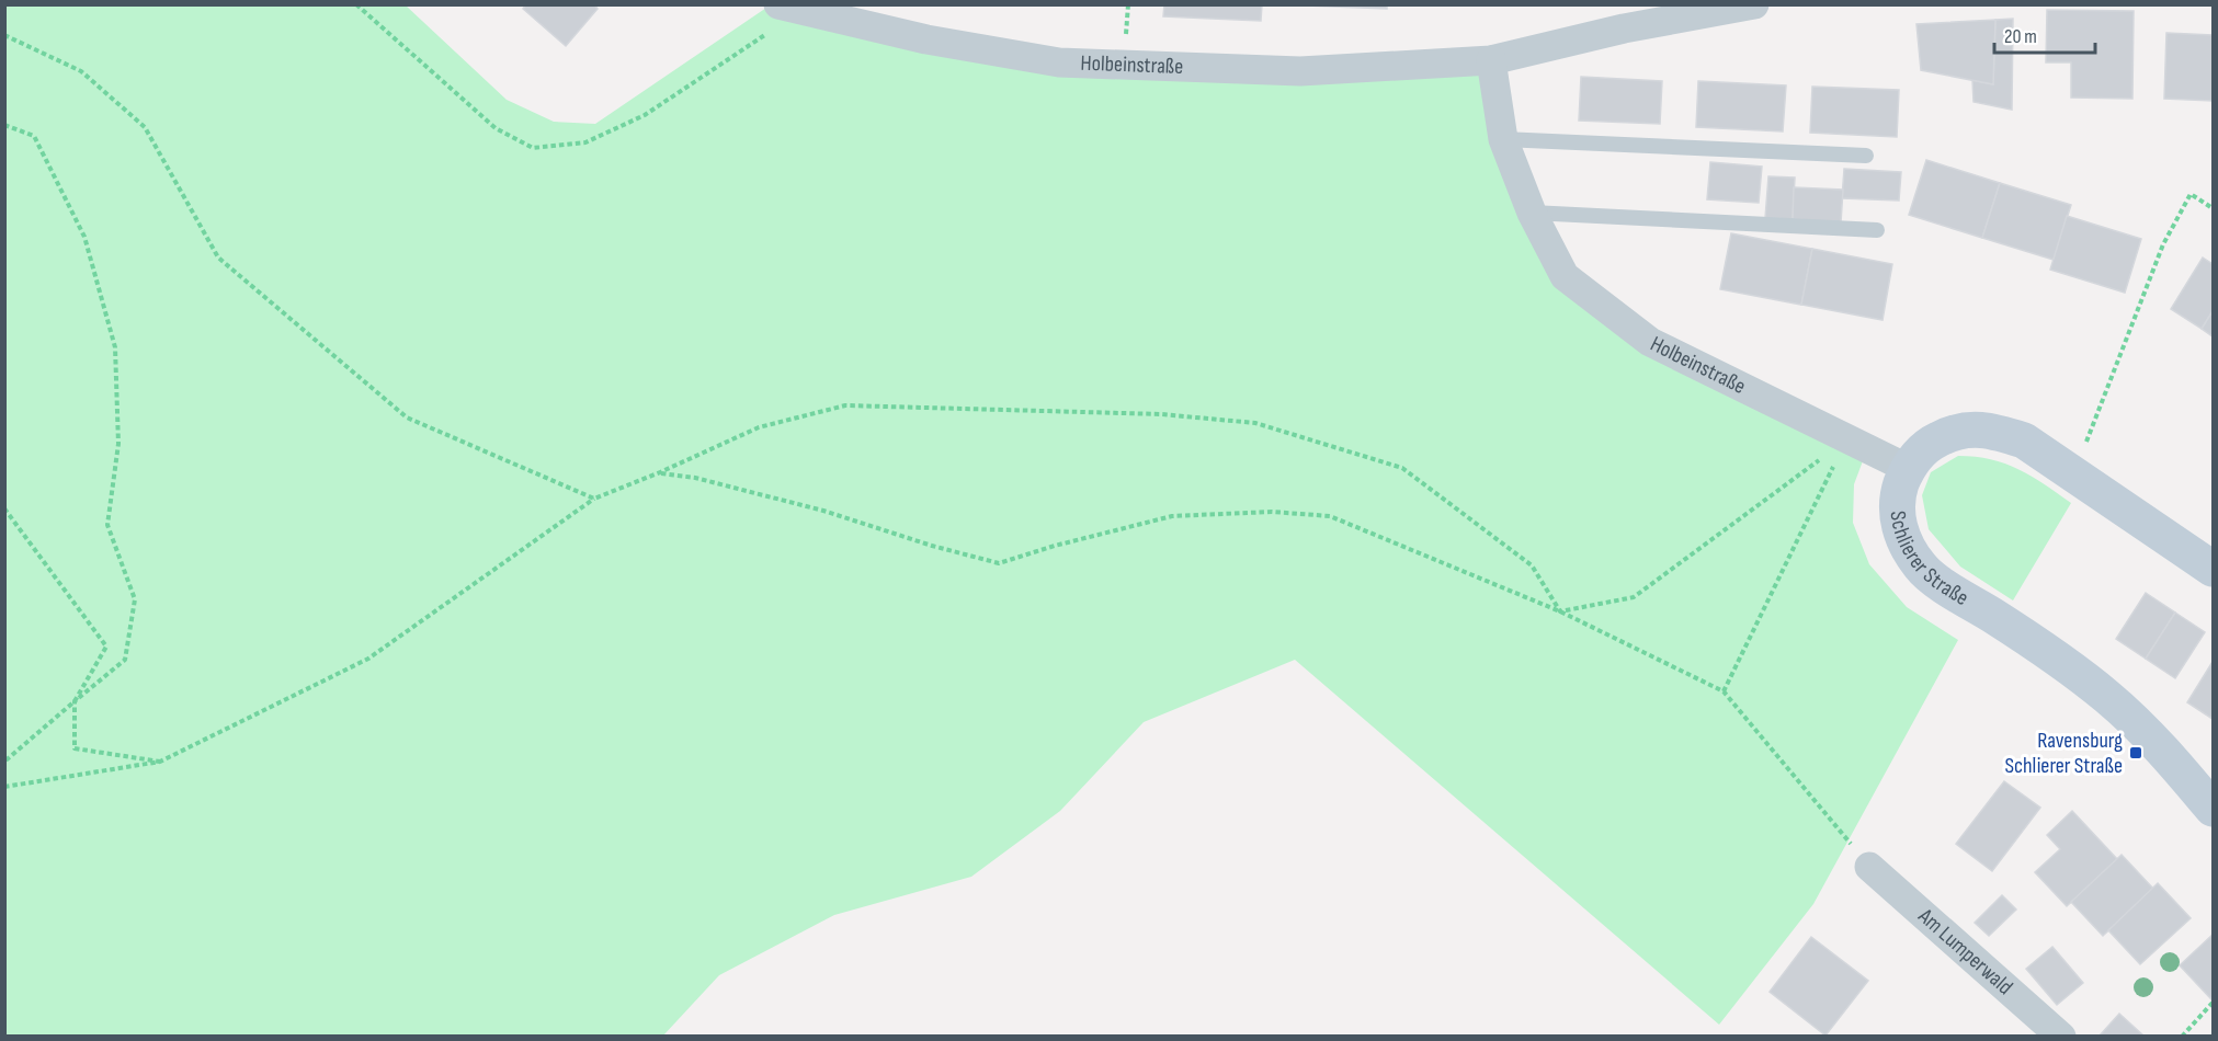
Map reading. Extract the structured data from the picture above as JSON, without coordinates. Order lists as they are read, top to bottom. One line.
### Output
{"streets":{"main road":["Schlierer Straße"],"street":["Holbeinstraße","Am Lumperwald"]},"crossings":[["Holbeinstraße","Schlierer Straße"]],"places":{"transit":["Ravensburg Schlierer Straße"]},"scale_bar":"20 m"}
